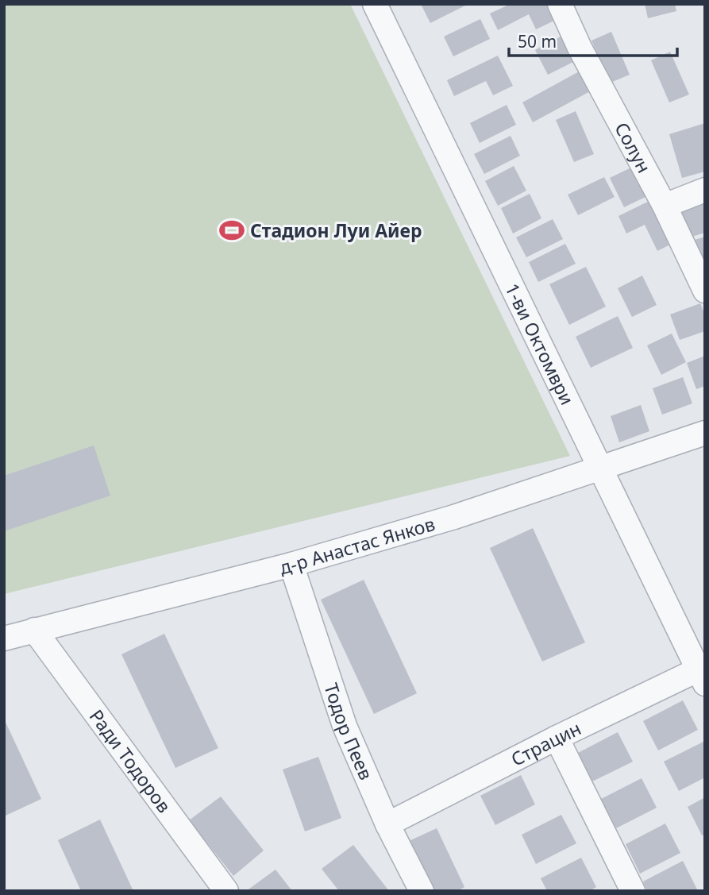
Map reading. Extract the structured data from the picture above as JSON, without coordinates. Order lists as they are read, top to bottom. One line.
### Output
{"streets":{"street":["Солун","1-ви Октомври","д-р Анастас Янков","Тодор Пеев","Страцин","Ради Тодоров"]},"crossings":[["1-ви Октомври","д-р Анастас Янков"],["1-ви Октомври","Страцин"],["д-р Анастас Янков","Тодор Пеев"],["д-р Анастас Янков","Ради Тодоров"],["Тодор Пеев","Страцин"]],"places":{"sports":["Стадион Луи Айер"]},"scale_bar":"50 m"}
